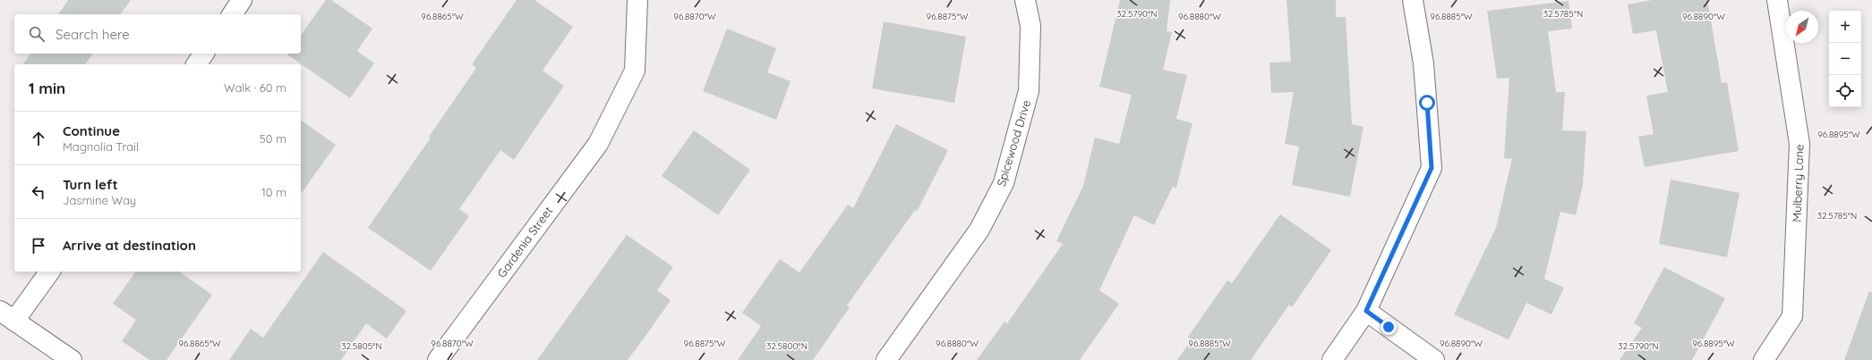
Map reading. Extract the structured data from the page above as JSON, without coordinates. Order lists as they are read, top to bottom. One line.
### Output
{"streets":{"street":["Spicewood Drive","Mulberry Lane","Gardenia Street"]},"north":"bottom left","page":{"map_buttons":["+","−"],"search":"Search here","heading":["1 min","Walk · 60 m"],"list":[["Continue","Magnolia Trail","50 m"],["Turn left","Jasmine Way","10 m"],"Arrive at destination"]},"coordinates":["32.5790°N","32.5785°N","96.8865°W","96.8870°W","96.8875°W","96.8880°W","96.8885°W","96.8890°W","96.8895°W","32.5805°N","32.5800°N"]}
